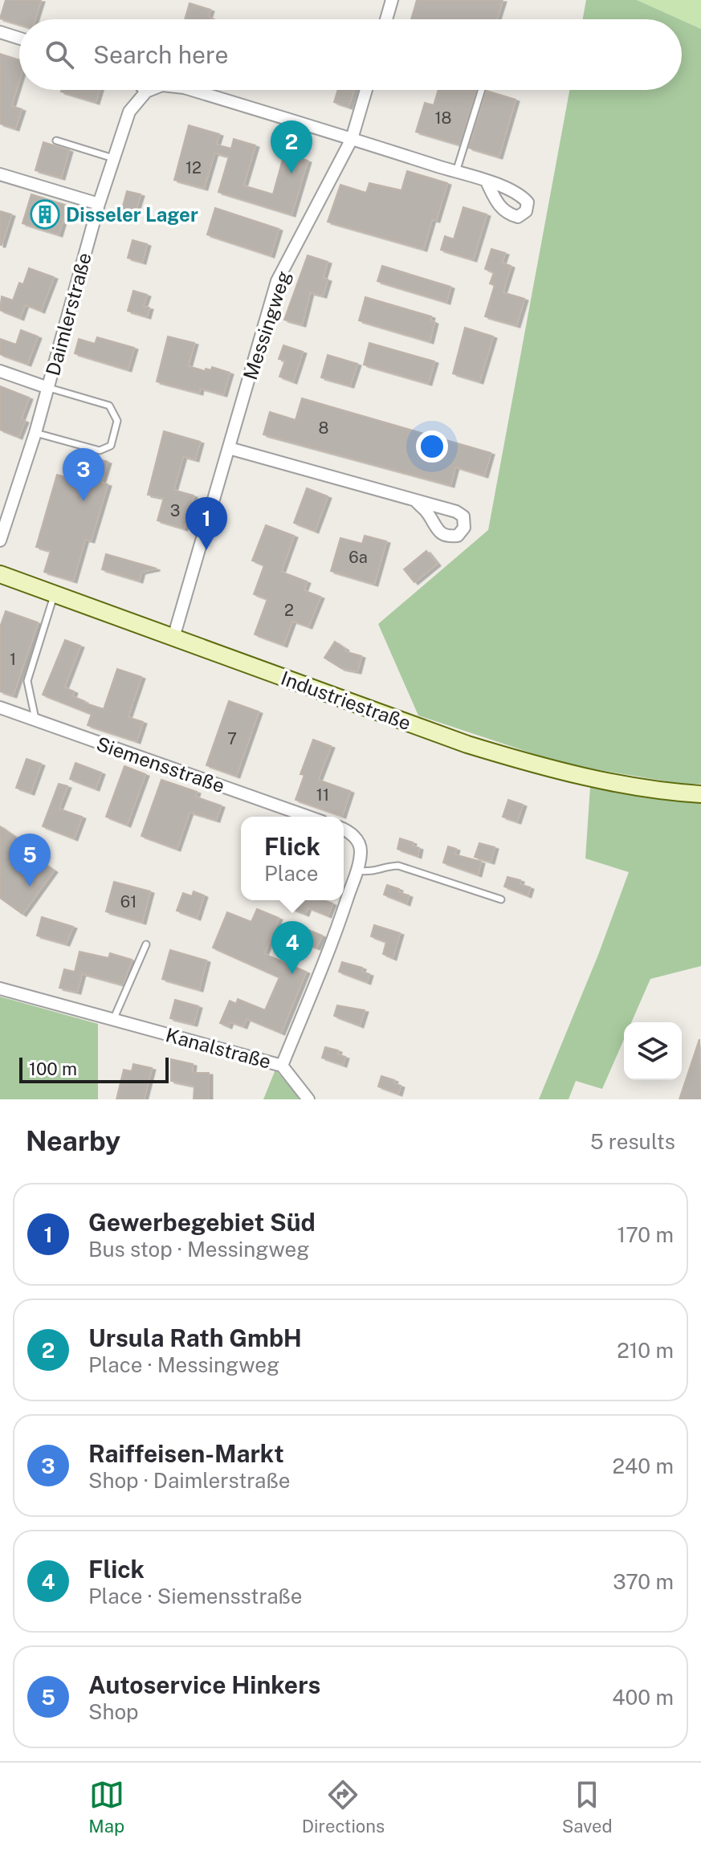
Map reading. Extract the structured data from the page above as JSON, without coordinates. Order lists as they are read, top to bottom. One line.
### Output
{"streets":{"street":["Daimlerstraße","Messingweg","Industriestraße","Siemensstraße","Kanalstraße"]},"crossings":[["Messingweg","Industriestraße"]],"places":{"building":["Disseler Lager"]},"house_numbers":["18","12","8","3","6a","2","1","7","11","61"],"scale_bar":"100 m","page":{"search":"Search here","pins":["2","3","1","5","4"],"popup":["Flick","Place"],"scale":"100 m","heading":["Nearby","5 results"],"list":[{"mark":"1","name":"Gewerbegebiet Süd","note":"Bus stop · Messingweg","value":"170 m"},{"mark":"2","name":"Ursula Rath GmbH","note":"Place · Messingweg","value":"210 m"},{"mark":"3","name":"Raiffeisen-Markt","note":"Shop · Daimlerstraße","value":"240 m"},{"mark":"4","name":"Flick","note":"Place · Siemensstraße","value":"370 m"},{"mark":"5","name":"Autoservice Hinkers","note":"Shop","value":"400 m"}],"nav":["Map","Directions","Saved"]}}
